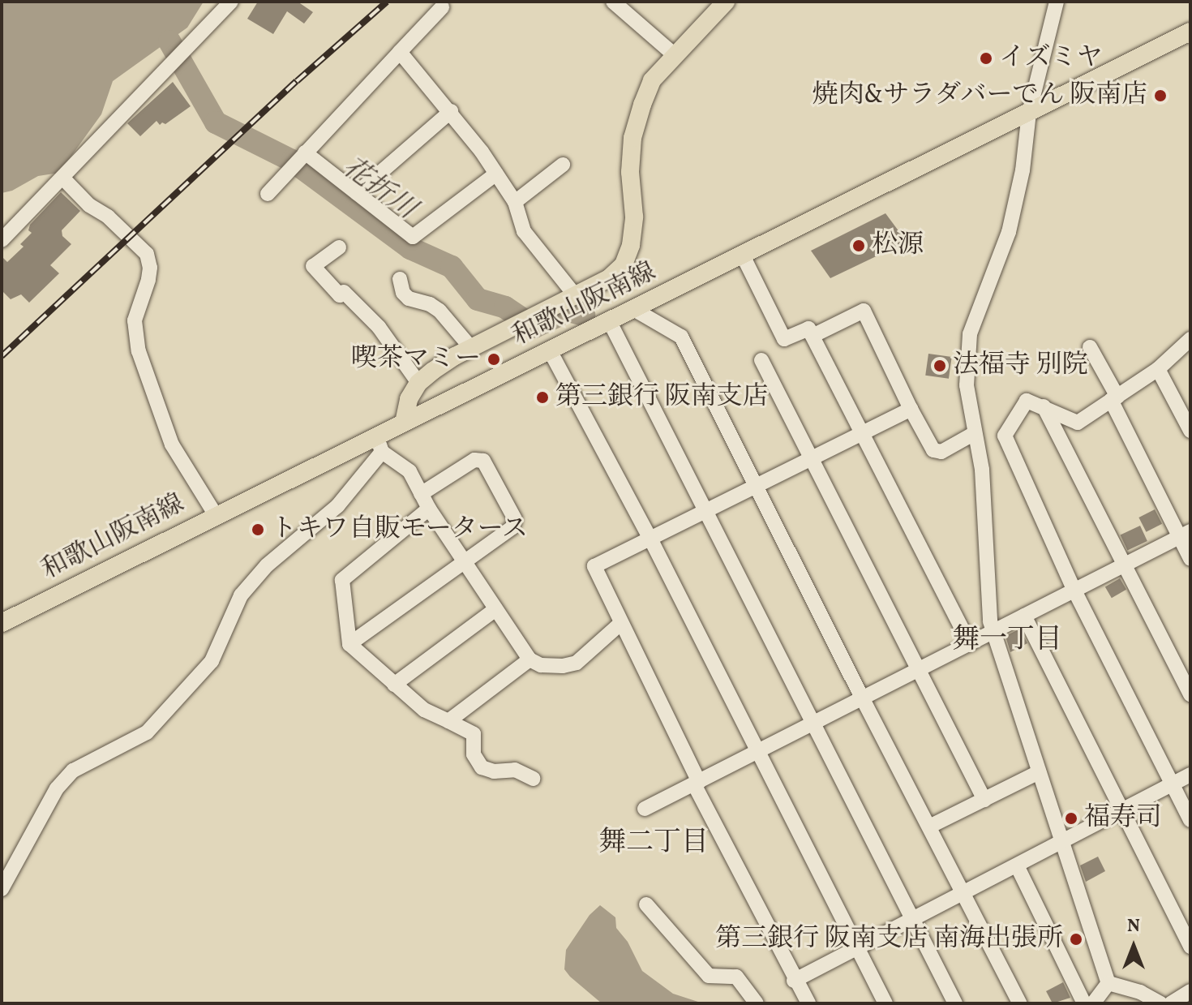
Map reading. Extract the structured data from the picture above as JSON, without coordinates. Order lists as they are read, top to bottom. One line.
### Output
{"streets":{"main road":["和歌山阪南線"]},"districts":["舞一丁目","舞二丁目"],"water":["花折川"],"places":["イズミヤ","焼肉&サラダバーでん 阪南店","松源","喫茶マミー","法福寺 別院","第三銀行 阪南支店","トキワ自販モータース","福寿司","第三銀行 阪南支店 南海出張所"],"north":"top"}
